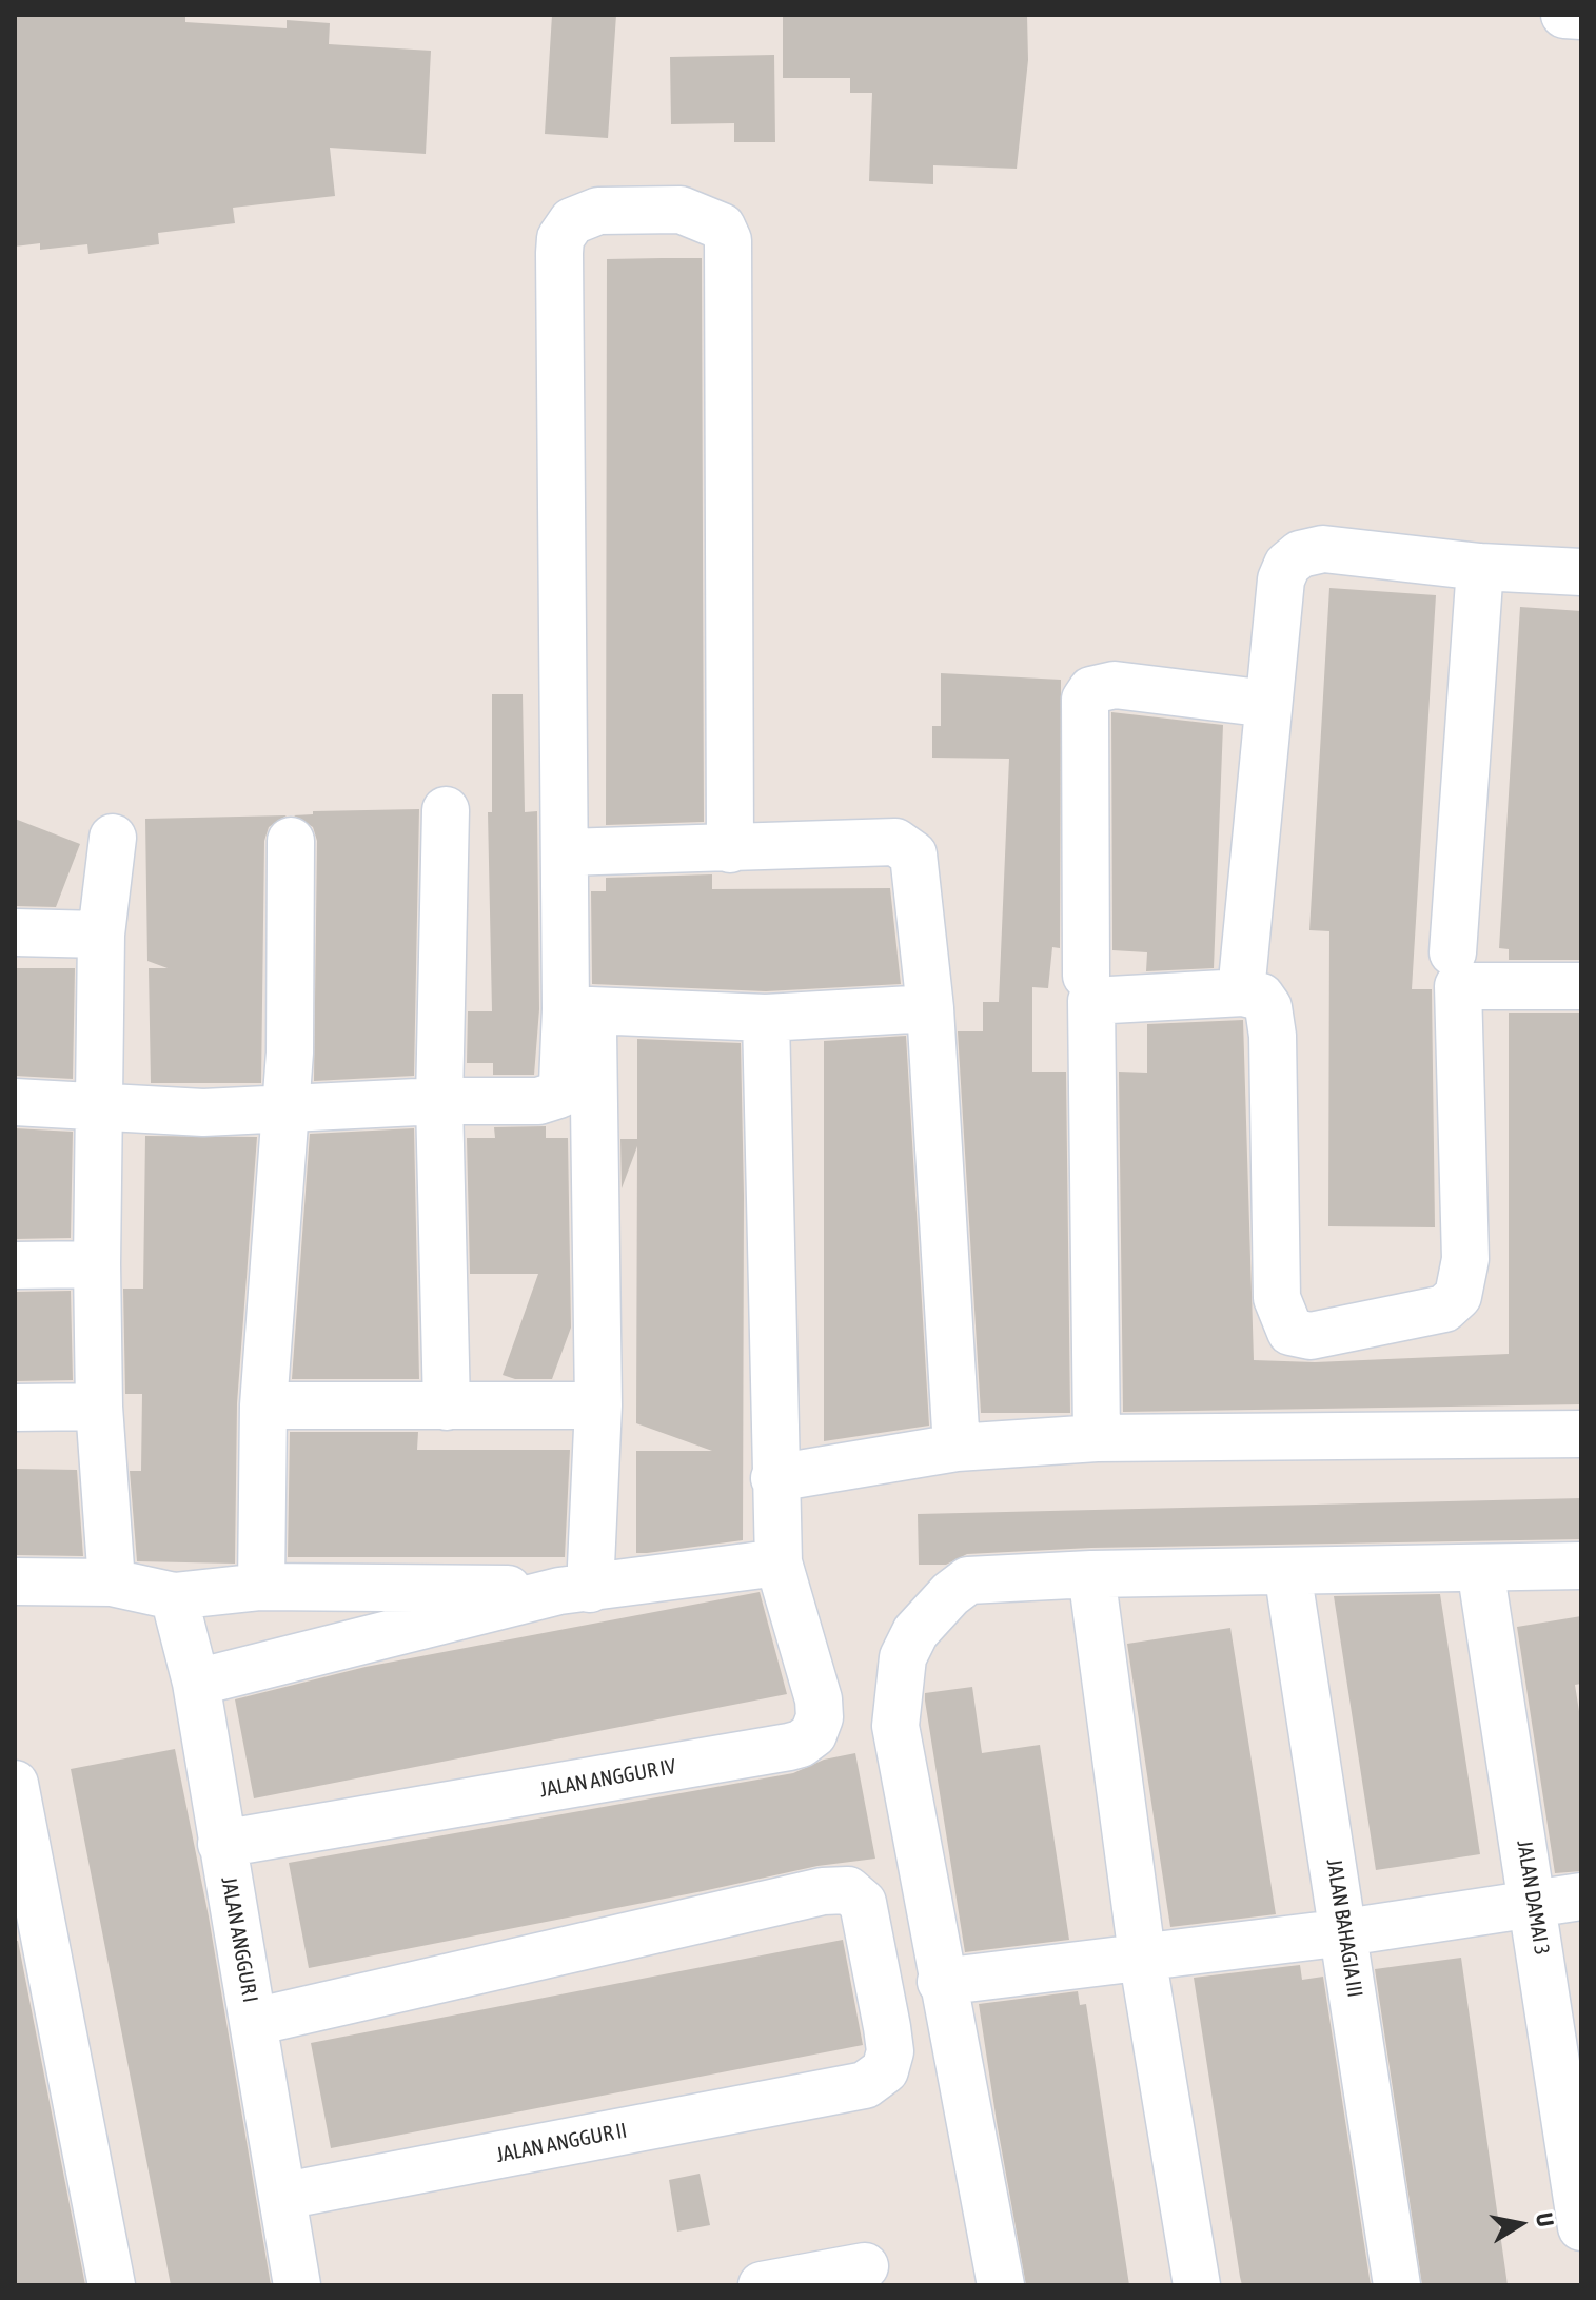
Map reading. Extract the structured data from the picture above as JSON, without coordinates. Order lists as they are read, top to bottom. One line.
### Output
{"streets":{"street":["JALAN ANGGUR IV","JALAN DAMAI 3","JALAN BAHAGIA III","JALAN ANGGUR I","JALAN ANGGUR II"]},"crossings":[["JALAN ANGGUR IV","JALAN ANGGUR I"],["JALAN ANGGUR I","JALAN ANGGUR II"]],"north":"right"}
